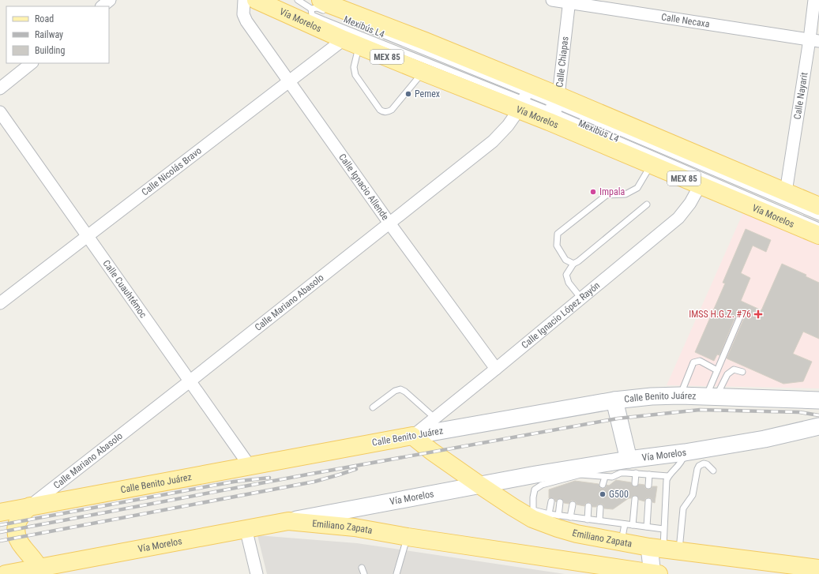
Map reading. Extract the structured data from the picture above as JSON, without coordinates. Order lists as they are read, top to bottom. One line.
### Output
{"streets":{"main road":["Vía Morelos","MEX 85","Calle Benito Juárez","Emiliano Zapata"],"street":["Calle Necaxa","Calle Chiapas","Calle Nayarit","Calle Nicolás Bravo","Calle Ignacio Allende","Calle Cuauhtémoc","Calle Mariano Abasolo","Calle Ignacio López Rayón"],"lane":["Mexibús L4"]},"crossings":[["Vía Morelos","Mexibús L4"],["Vía Morelos","Calle Chiapas"],["Vía Morelos","Calle Nayarit"],["Vía Morelos","Calle Nicolás Bravo"],["Vía Morelos","Calle Mariano Abasolo"],["Vía Morelos","Calle Ignacio López Rayón"],["Vía Morelos","Emiliano Zapata"],["Calle Necaxa","Calle Chiapas"],["Calle Necaxa","Calle Nayarit"],["Mexibús L4","Calle Chiapas"],["Mexibús L4","Calle Mariano Abasolo"],["Calle Nicolás Bravo","Calle Ignacio Allende"],["Calle Nicolás Bravo","Calle Cuauhtémoc"],["Calle Ignacio Allende","Calle Mariano Abasolo"],["Calle Ignacio Allende","Calle Ignacio López Rayón"],["Calle Cuauhtémoc","Calle Mariano Abasolo"],["Calle Cuauhtémoc","Calle Benito Juárez"],["Calle Mariano Abasolo","Calle Benito Juárez"],["Calle Ignacio López Rayón","Calle Benito Juárez"],["Calle Ignacio López Rayón","Emiliano Zapata"],["Calle Benito Juárez","Emiliano Zapata"]],"places":{"other":["Pemex","Impala","G500"],"health":["IMSS H.G.Z. #76"]},"legend":["Road","Railway","Building"]}
